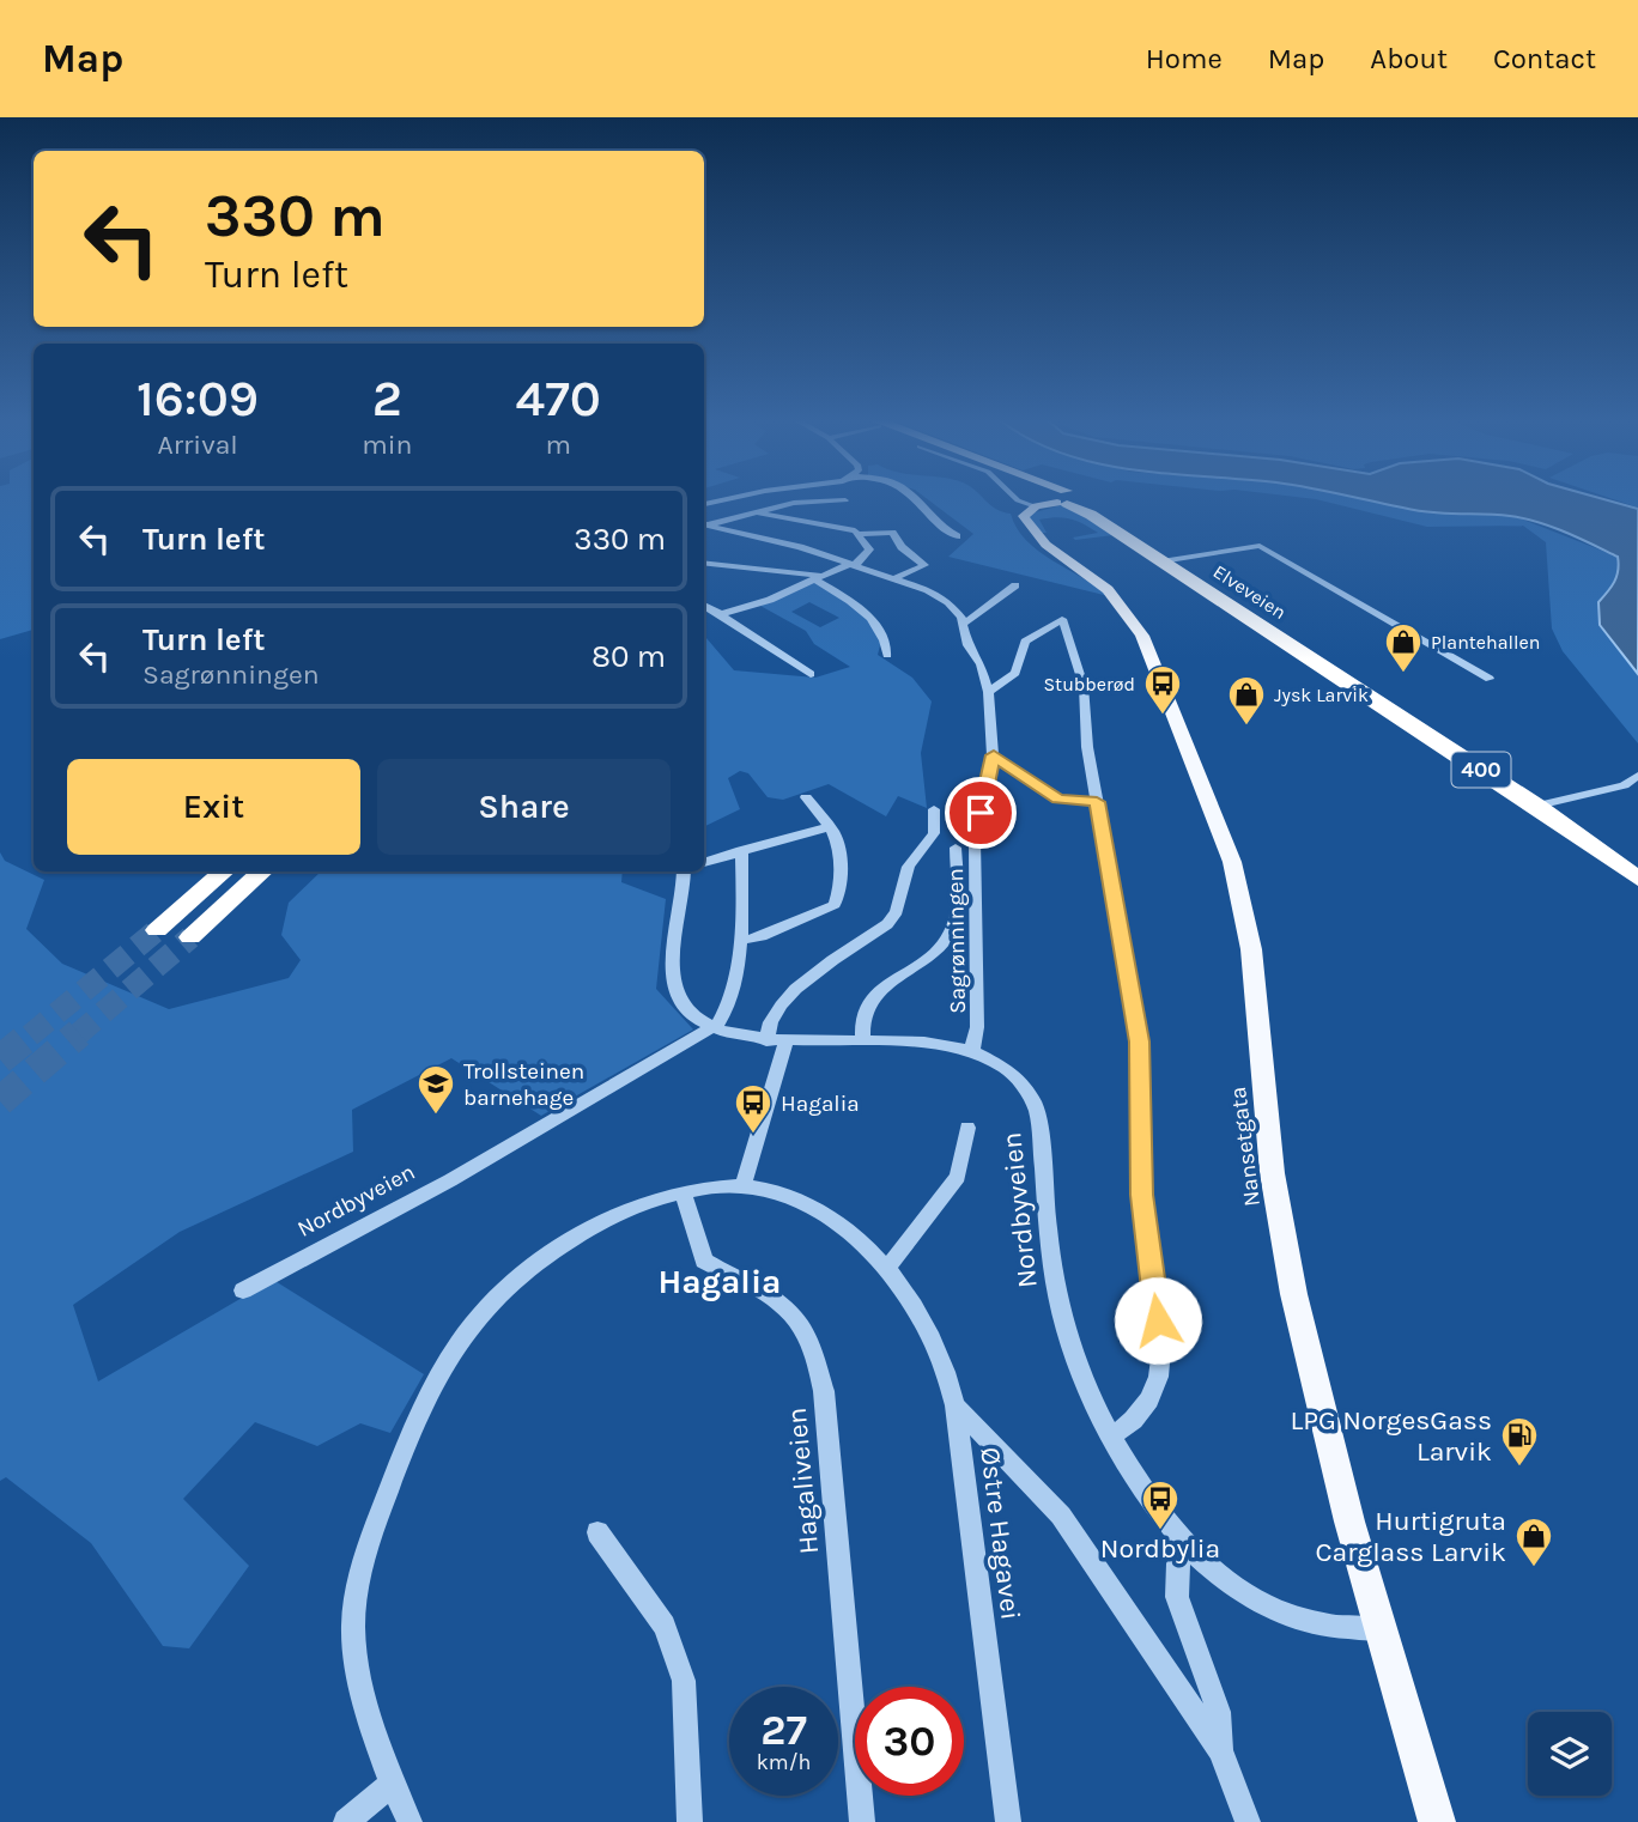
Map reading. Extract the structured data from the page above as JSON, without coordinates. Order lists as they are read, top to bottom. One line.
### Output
{"streets":{"highway":["Elveveien","400"],"main road":["Nansetgata"],"street":["Sagrønningen","Nordbyveien","Hagaliveien","Østre Hagavei"]},"crossings":[["Elveveien","Nansetgata"],["Sagrønningen","Nordbyveien"],["Nansetgata","Nordbyveien"]],"districts":["Hagalia"],"places":{"shop":["Plantehallen","Jysk Larvik","Hurtigruta Carglass Larvik"],"bus stop":["Stubberød","Hagalia","Nordbylia"],"school or university":["Trollsteinen barnehage"],"fuel station":["LPG NorgesGass Larvik"]},"page":{"header":"Map","nav":["Home","Map","About","Contact"],"turn":["330 m","Turn left"],"eta":["16:09","Arrival","2","min","470","m"],"list":[{"name":"Turn left","value":"330 m"},{"name":"Turn left","note":"Sagrønningen","value":"80 m"}],"buttons":["Exit","Share"],"speed":"27 km/h","limit":"30"}}
